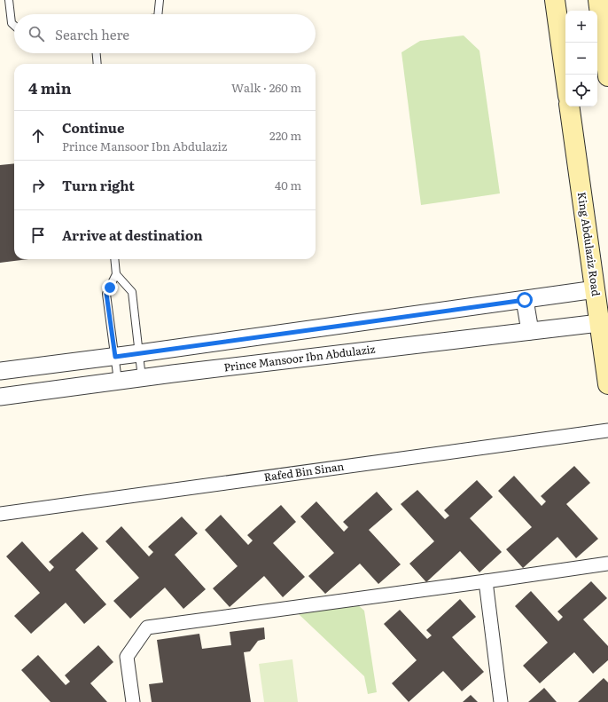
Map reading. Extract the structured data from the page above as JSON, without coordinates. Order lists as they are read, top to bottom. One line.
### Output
{"streets":{"main road":["King Abdulaziz Road"],"street":["Prince Mansoor Ibn Abdulaziz","Rafed Bin Sinan"]},"crossings":[["King Abdulaziz Road","Prince Mansoor Ibn Abdulaziz"]],"page":{"map_buttons":["+","−"],"search":"Search here","heading":["4 min","Walk · 260 m"],"list":[["Continue","Prince Mansoor Ibn Abdulaziz","220 m"],["Turn right","40 m"],"Arrive at destination"]}}
